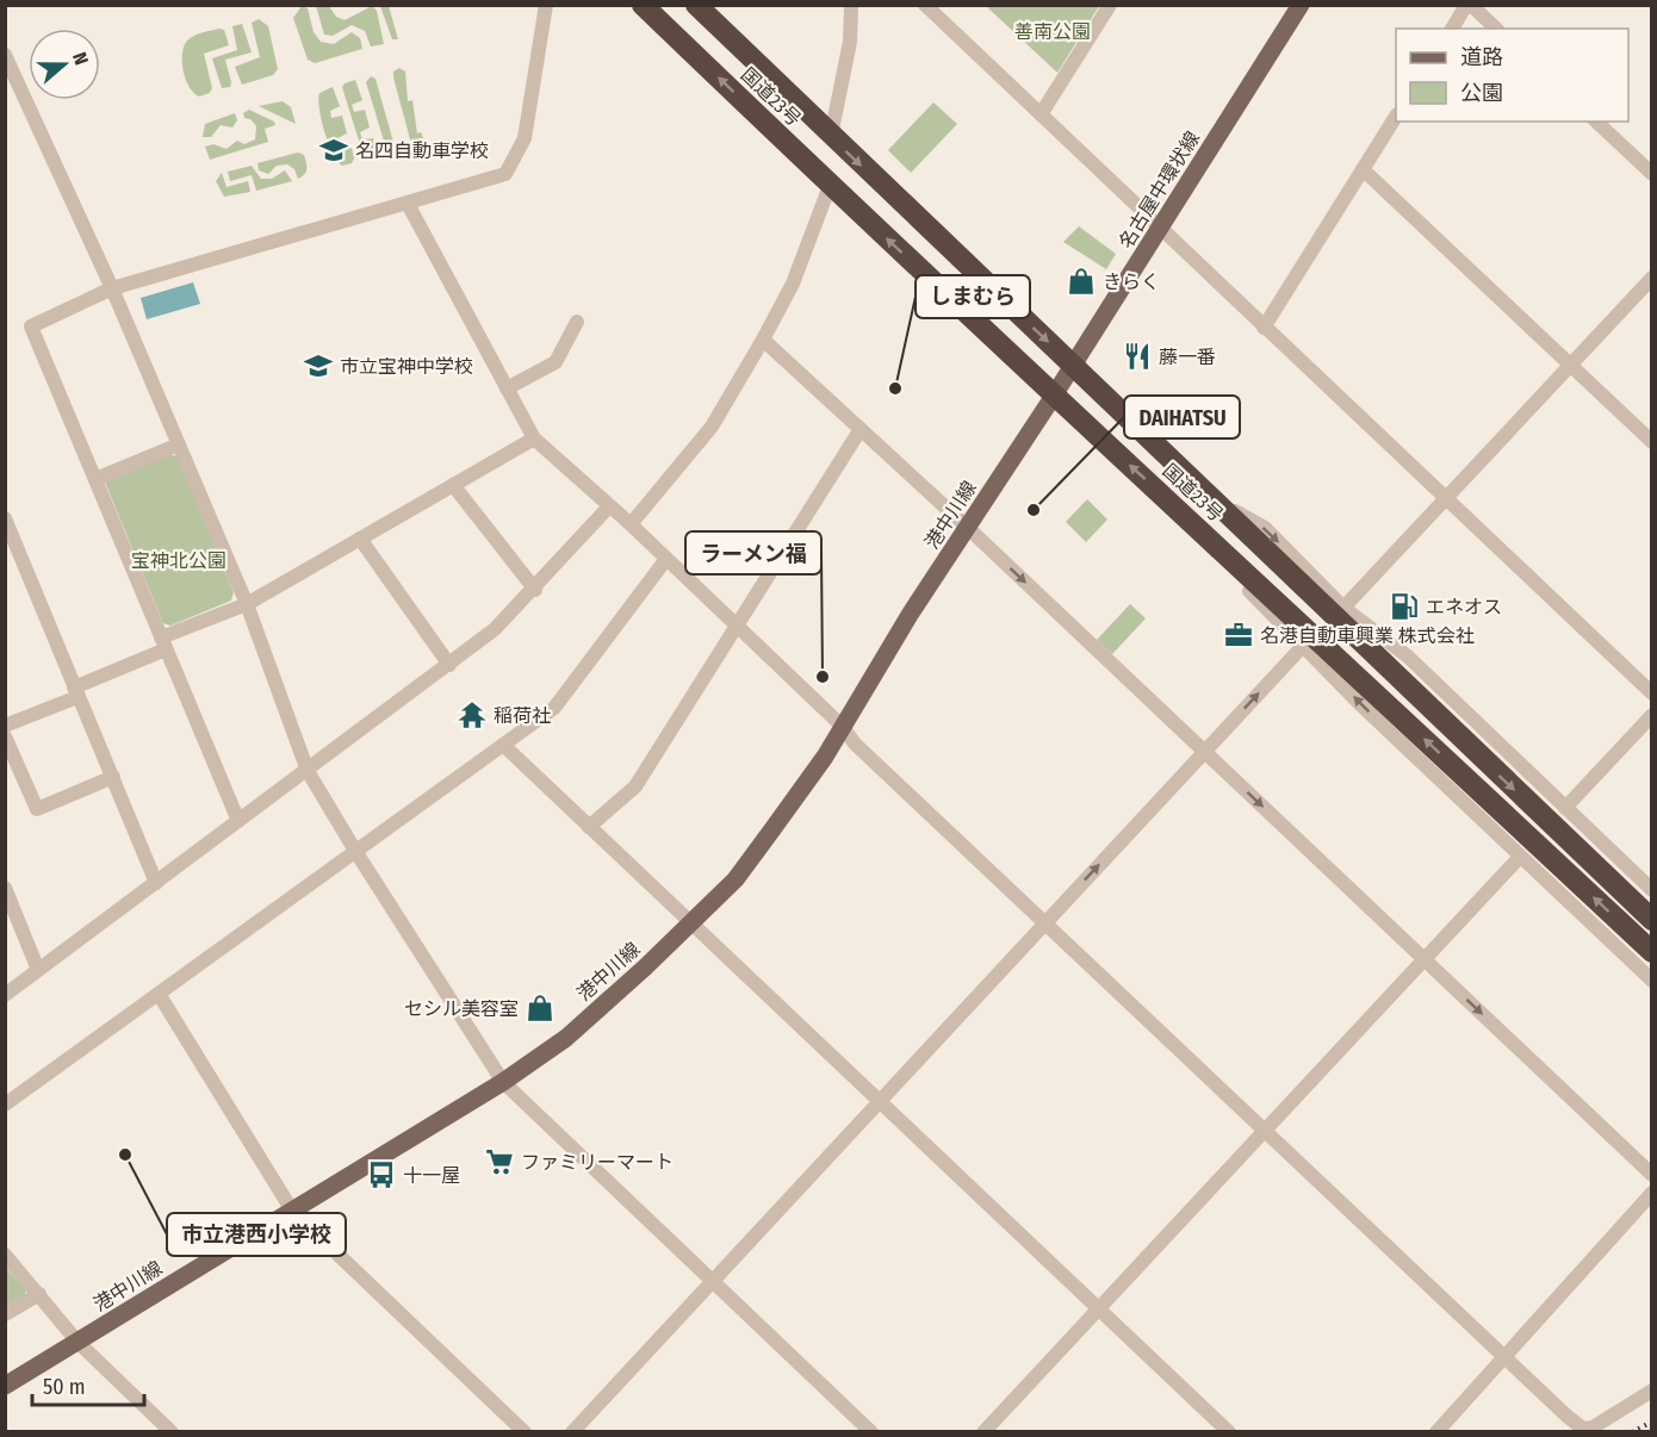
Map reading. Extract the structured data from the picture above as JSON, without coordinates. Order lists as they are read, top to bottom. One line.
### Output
{"streets":{"highway":["国道23号"],"main road":["名古屋中環状線","港中川線"]},"crossings":[["国道23号","名古屋中環状線"],["国道23号","港中川線"],["名古屋中環状線","港中川線"]],"parks":["善南公園","宝神北公園"],"places":{"school or university":["名四自動車学校","市立宝神中学校"],"shop":["きらく","セシル美容室"],"restaurant":["藤一番"],"other":["しまむら","DAIHATSU","ラーメン福","市立港西小学校"],"fuel station":["エネオス"],"office":["名港自動車興業 株式会社"],"temple":["稲荷社"],"supermarket":["ファミリーマート"],"bus stop":["十一屋"]},"legend":["道路","公園"],"scale_bar":"50 m","north":"right"}
